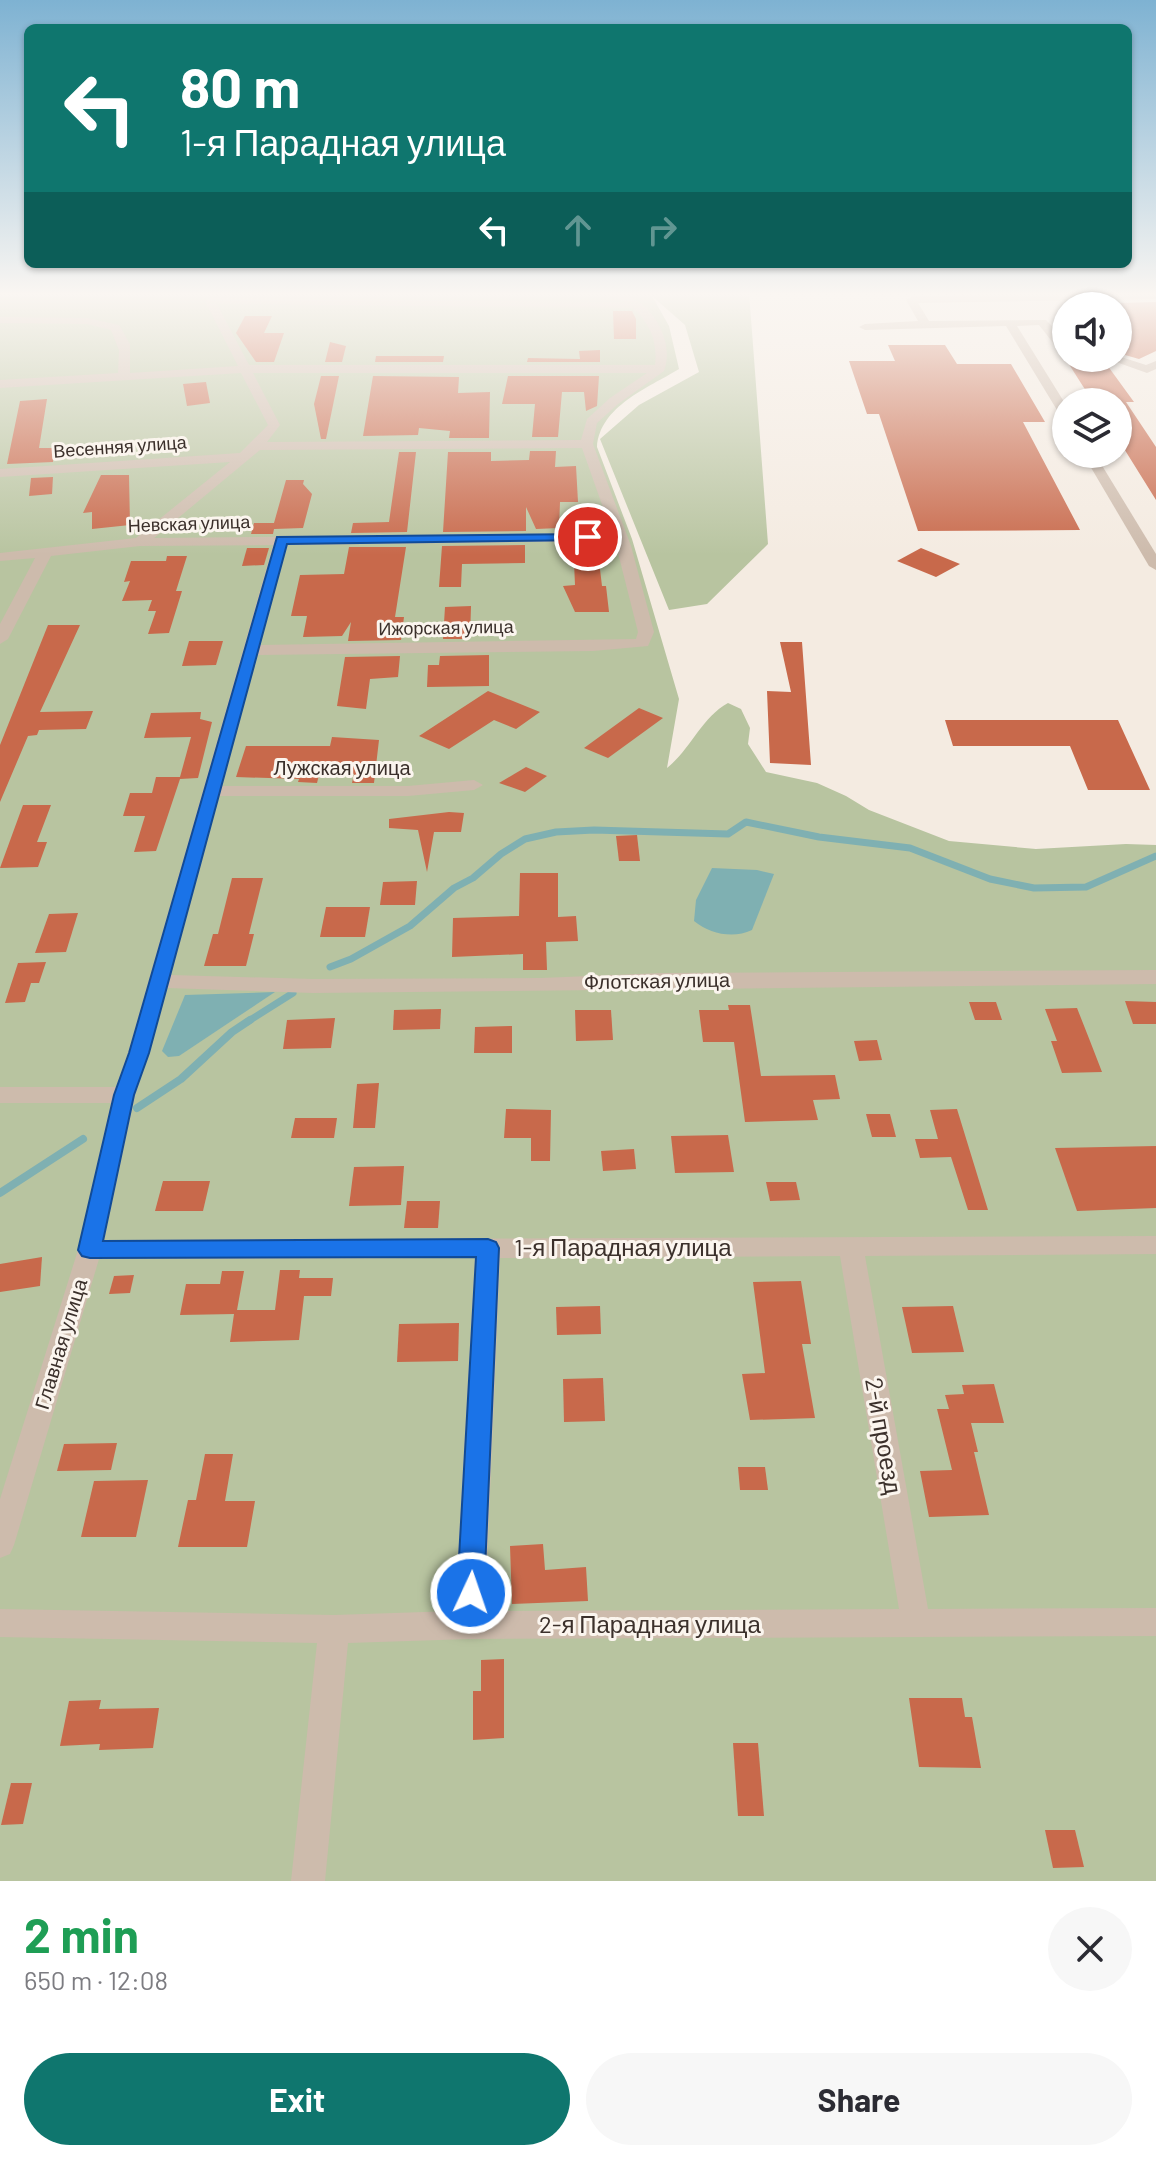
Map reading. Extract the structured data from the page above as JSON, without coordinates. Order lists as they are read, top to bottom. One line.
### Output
{"streets":{"street":["Весенняя улица","Невская улица","Ижорская улица","Лужская улица","Флотская улица","1-я Парадная улица","Главная улица","2-й проезд","2-я Парадная улица"]},"crossings":[["Невская улица","Ижорская улица"],["Невская улица","Главная улица"],["Ижорская улица","Главная улица"],["Лужская улица","Главная улица"],["Флотская улица","Главная улица"],["1-я Парадная улица","Главная улица"],["1-я Парадная улица","2-й проезд"],["2-й проезд","2-я Парадная улица"]],"page":{"turn":["80 m","1-я Парадная улица"],"heading":["2 min","650 m · 12:08"],"buttons":["Exit","Share"]}}
